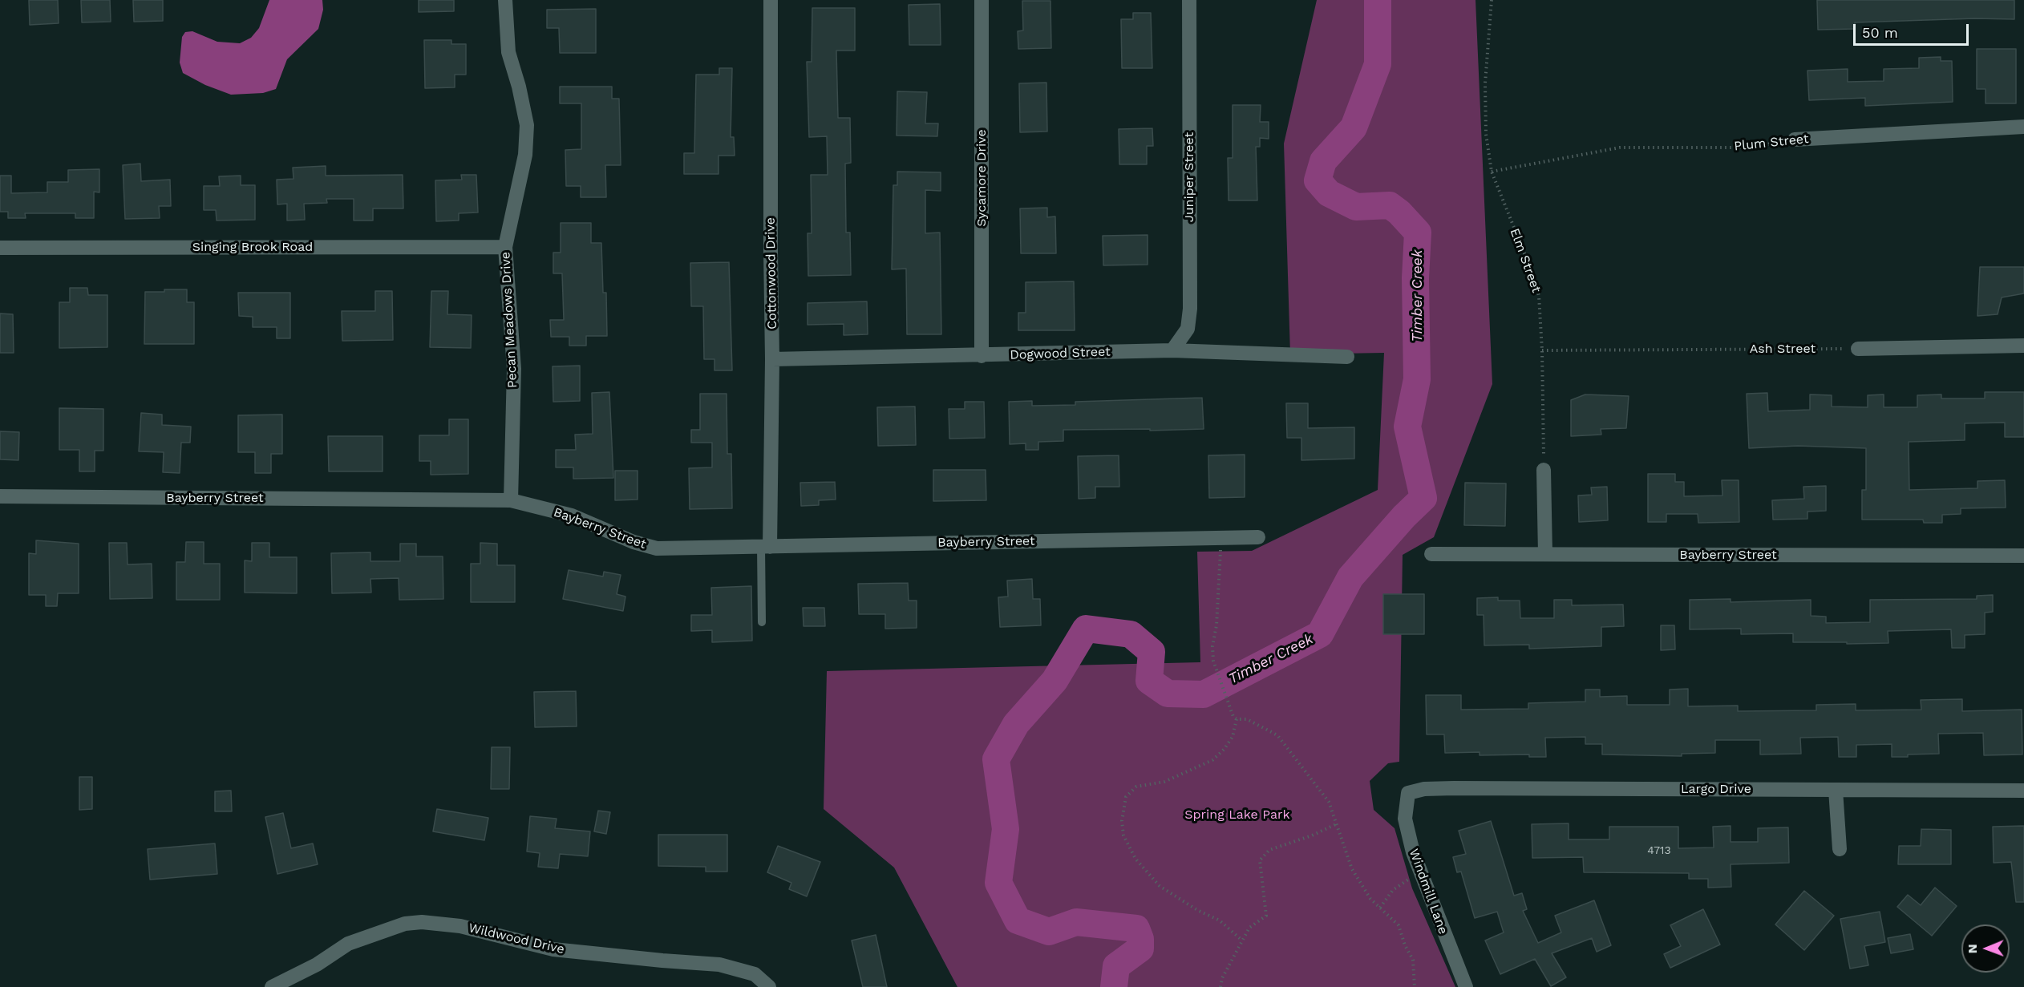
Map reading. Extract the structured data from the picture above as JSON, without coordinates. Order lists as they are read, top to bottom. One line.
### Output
{"streets":{"street":["Plum Street","Juniper Street","Sycamore Drive","Singing Brook Road","Cottonwood Drive","Pecan Meadows Drive","Dogwood Street","Bayberry Street","Largo Drive","Windmill Lane","Wildwood Drive"],"path":["Elm Street","Ash Street"]},"crossings":[["Plum Street","Elm Street"],["Juniper Street","Dogwood Street"],["Sycamore Drive","Dogwood Street"],["Singing Brook Road","Pecan Meadows Drive"],["Elm Street","Ash Street"],["Cottonwood Drive","Dogwood Street"],["Cottonwood Drive","Bayberry Street"],["Pecan Meadows Drive","Bayberry Street"],["Largo Drive","Windmill Lane"]],"water":["Timber Creek"],"parks":["Spring Lake Park"],"house_numbers":["4713"],"scale_bar":"50 m","north":"left"}
